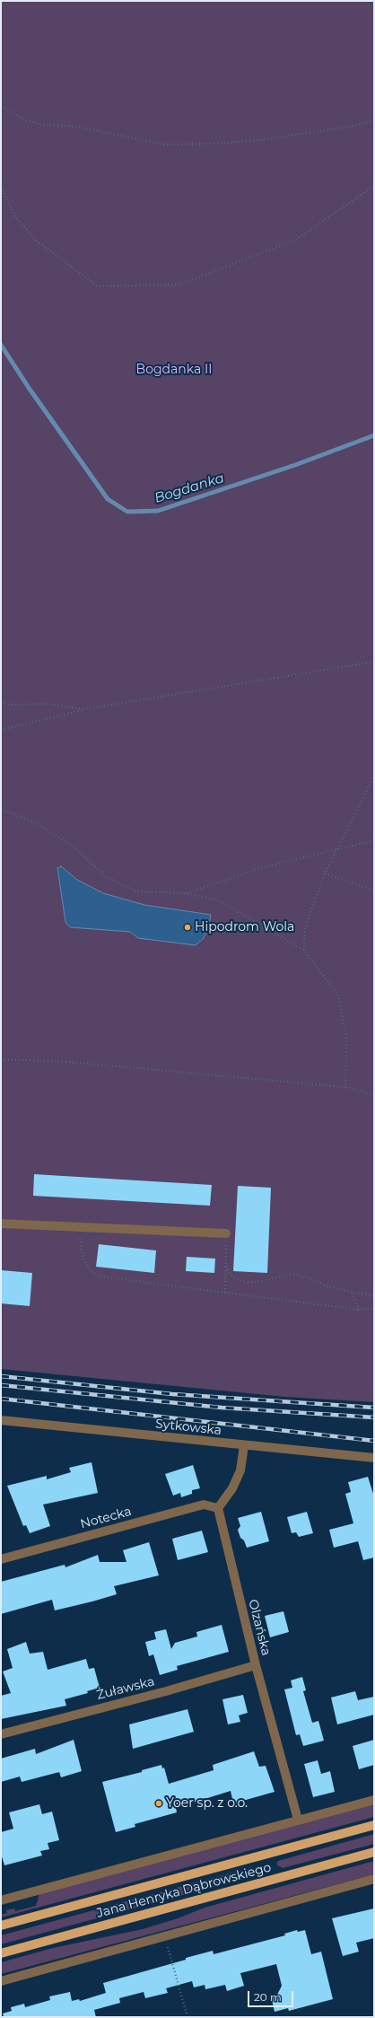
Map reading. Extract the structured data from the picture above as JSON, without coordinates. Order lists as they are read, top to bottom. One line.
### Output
{"streets":{"main road":["Jana Henryka Dąbrowskiego"],"street":["Sytkowska","Notecka","Olzańska","Żuławska"]},"crossings":[["Notecka","Olzańska"],["Olzańska","Żuławska"]],"water":["Bogdanka"],"parks":["Bogdanka II"],"places":["Hipodrom Wola","Yoer sp. z o.o."],"scale_bar":"20 m"}
